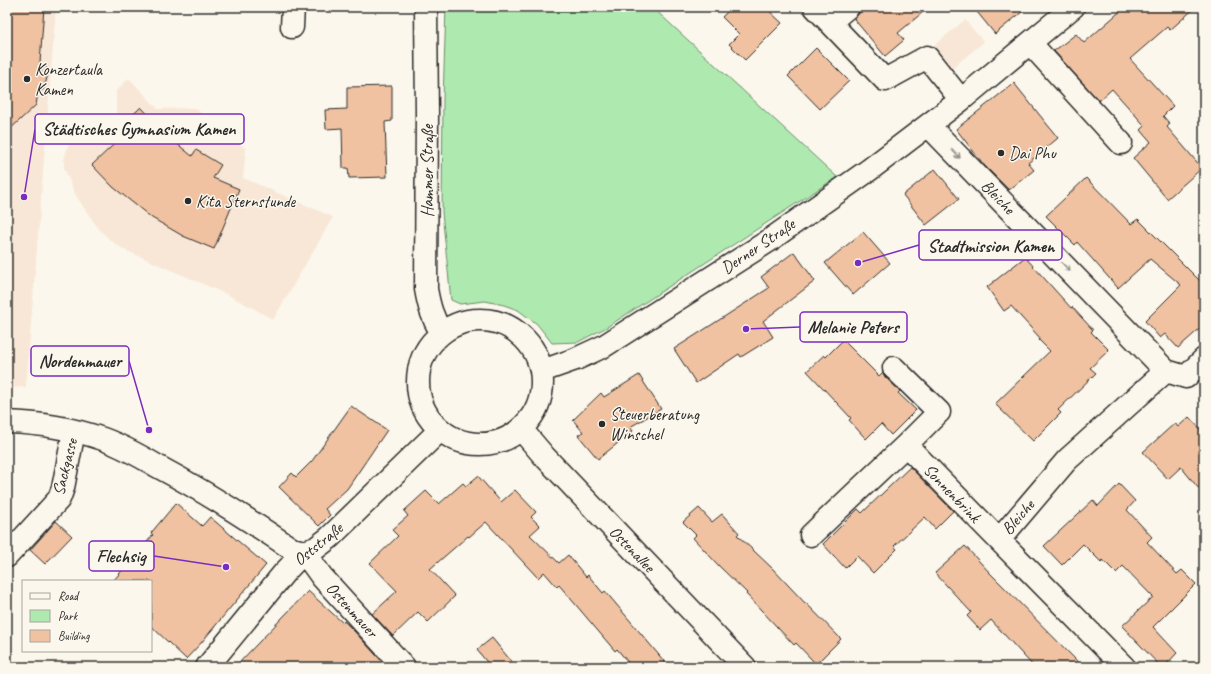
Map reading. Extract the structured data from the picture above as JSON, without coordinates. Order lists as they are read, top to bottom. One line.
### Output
{"streets":{"street":["Hammer Straße","Bleiche","Derner Straße","Sackgasse","Sonnenbrink","Oststraße","Ostenallee","Ostenmauer"]},"crossings":[["Hammer Straße","Derner Straße"],["Hammer Straße","Oststraße"],["Hammer Straße","Ostenallee"],["Bleiche","Derner Straße"],["Bleiche","Sonnenbrink"],["Derner Straße","Oststraße"],["Derner Straße","Ostenallee"],["Oststraße","Ostenallee"],["Oststraße","Ostenmauer"]],"places":["Konzertaula Kamen","Dai Phu","Städtisches Gymnasium Kamen","Kita Sternstunde","Stadtmission Kamen","Melanie Peters","Steuerberatung Winschel","Nordenmauer","Flechsig"],"legend":["Road","Park","Building"]}
